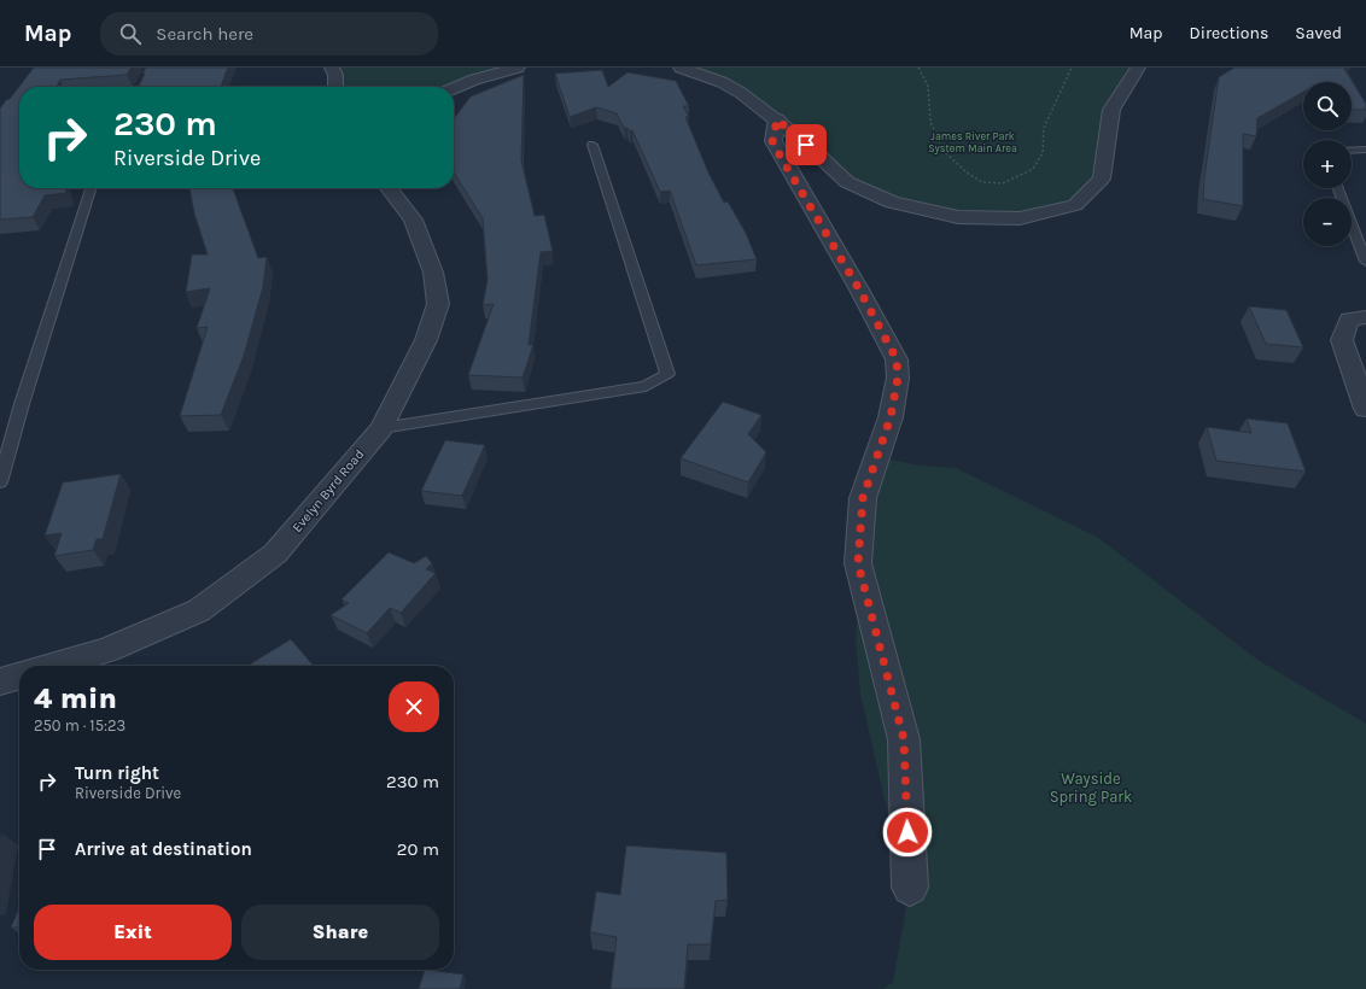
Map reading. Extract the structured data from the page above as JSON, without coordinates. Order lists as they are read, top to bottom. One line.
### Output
{"streets":{"street":["Evelyn Byrd Road"]},"parks":["James River Park System Main Area","Wayside Spring Park"],"page":{"header":"Map","search":"Search here","nav":["Map","Directions","Saved"],"map_buttons":["+","−"],"turn":["230 m","Riverside Drive"],"heading":["4 min","250 m · 15:23"],"list":[{"name":"Turn right","note":"Riverside Drive","value":"230 m"},{"name":"Arrive at destination","value":"20 m"}],"buttons":["Exit","Share"]}}
